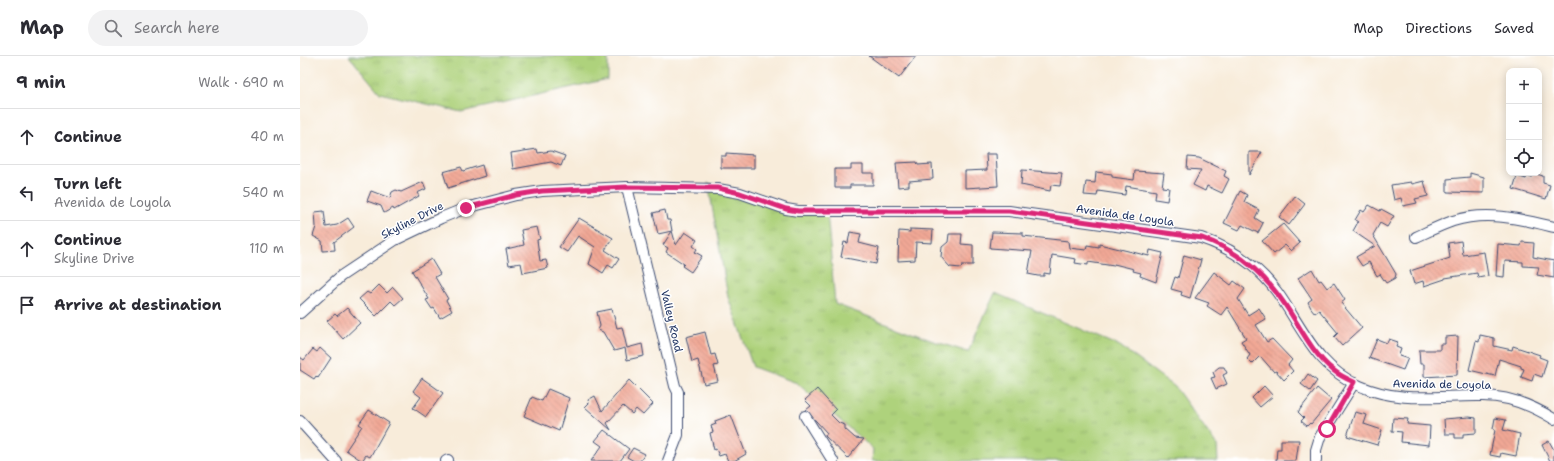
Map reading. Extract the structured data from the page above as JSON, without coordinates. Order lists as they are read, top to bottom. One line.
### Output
{"streets":{"street":["Avenida de Loyola","Skyline Drive","Valley Road"]},"crossings":[["Avenida de Loyola","Skyline Drive"],["Avenida de Loyola","Valley Road"],["Skyline Drive","Valley Road"]],"page":{"header":"Map","search":"Search here","nav":["Map","Directions","Saved"],"heading":["9 min","Walk · 690 m"],"map_buttons":["+","−"],"list":[["Continue","40 m"],["Turn left","Avenida de Loyola","540 m"],["Continue","Skyline Drive","110 m"],"Arrive at destination"]}}
